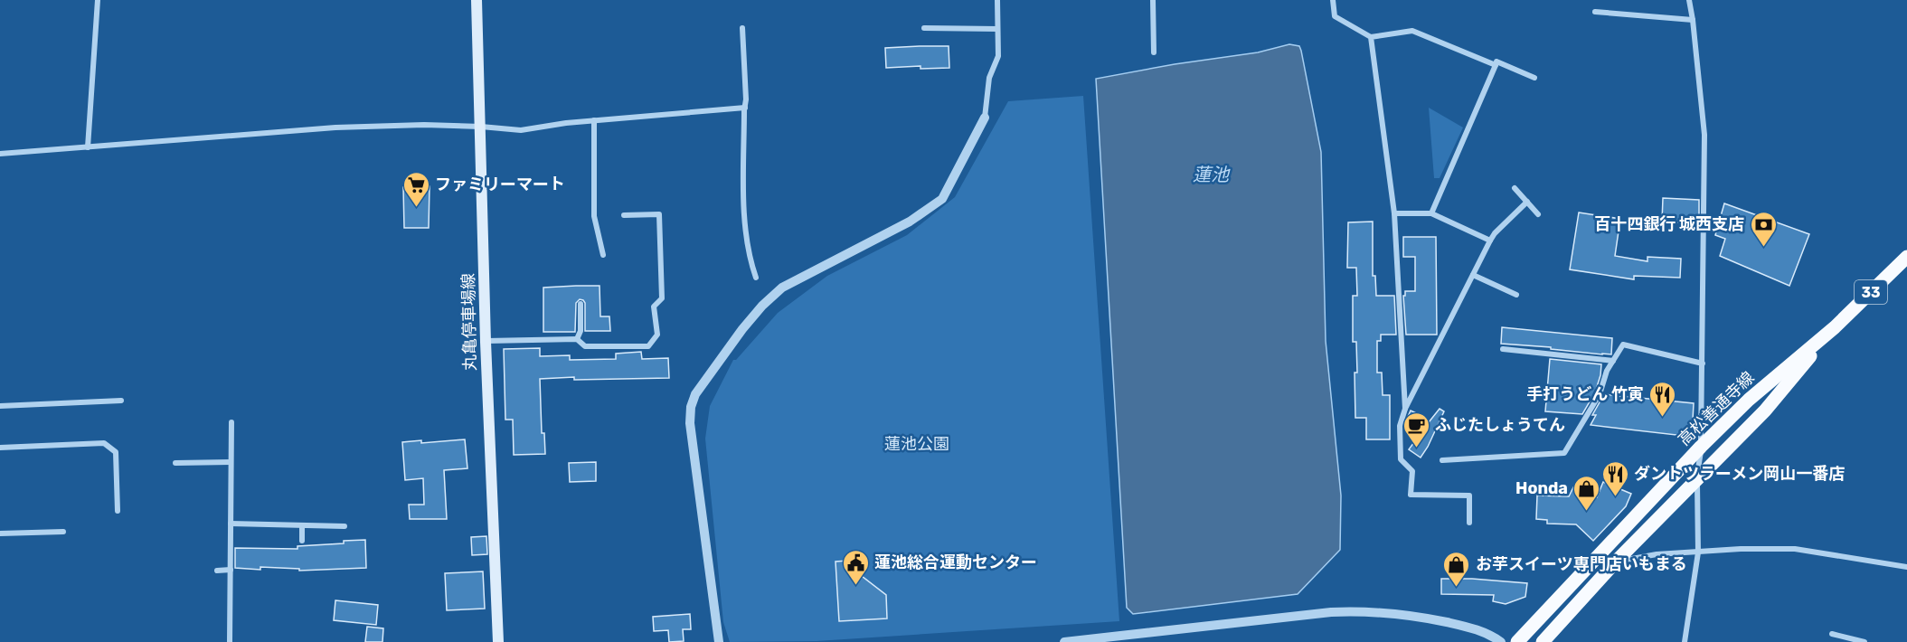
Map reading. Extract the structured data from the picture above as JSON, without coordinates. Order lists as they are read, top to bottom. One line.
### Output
{"streets":{"main road":["33","丸亀停車場線","高松善通寺線"]},"water":["蓮池"],"parks":["蓮池公園"],"places":{"supermarket":["ファミリーマート"],"bank":["百十四銀行 城西支店"],"restaurant":["手打うどん 竹寅","ダントツラーメン岡山一番店"],"cafe":["ふじたしょうてん"],"shop":["Honda","お芋スイーツ専門店いもまる"],"public building":["蓮池総合運動センター"]}}
